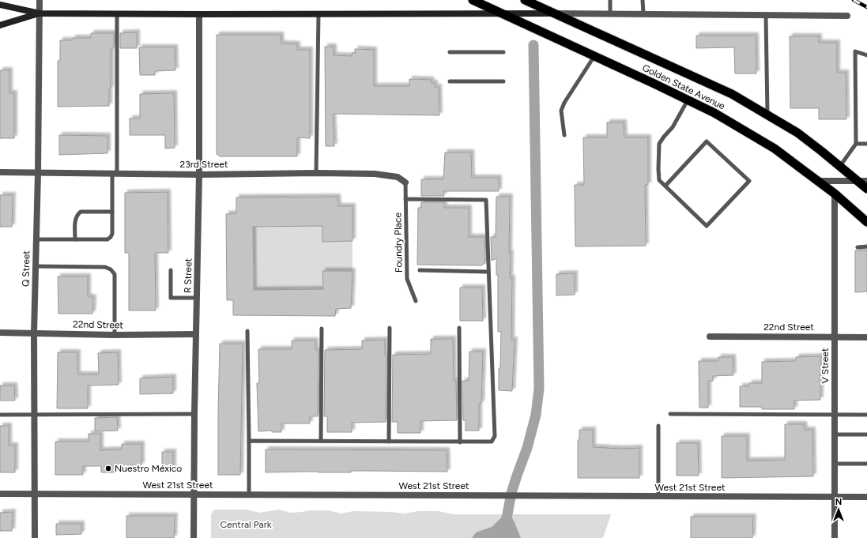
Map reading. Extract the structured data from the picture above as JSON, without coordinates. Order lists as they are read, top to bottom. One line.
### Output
{"streets":{"highway":["Golden State Avenue"],"street":["23rd Street","Q Street","R Street","22nd Street","V Street","West 21st Street"],"lane":["Foundry Place"]},"crossings":[["Golden State Avenue","V Street"],["23rd Street","Foundry Place"],["23rd Street","Q Street"],["23rd Street","R Street"],["Q Street","22nd Street"],["Q Street","West 21st Street"],["R Street","22nd Street"],["R Street","West 21st Street"],["22nd Street","V Street"],["V Street","West 21st Street"]],"parks":["Central Park"],"places":["Nuestro México"],"north":"top"}
